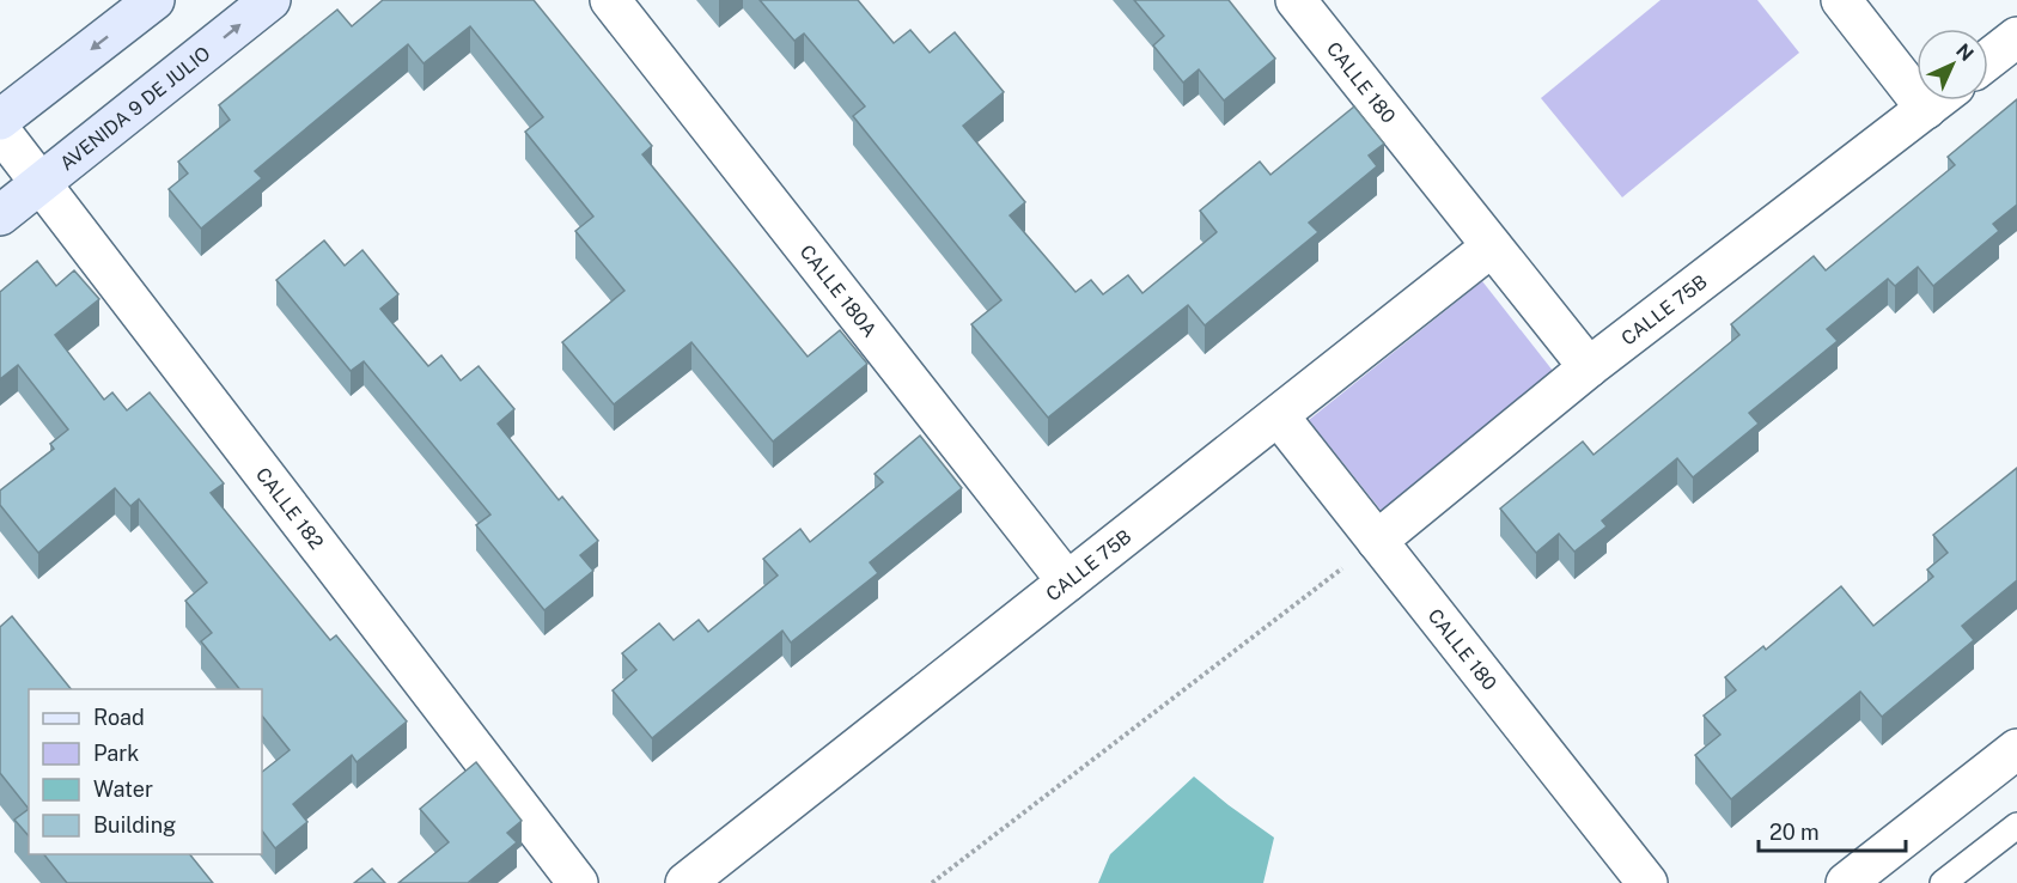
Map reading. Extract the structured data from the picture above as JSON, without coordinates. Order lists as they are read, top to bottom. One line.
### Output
{"streets":{"main road":["AVENIDA 9 DE JULIO"],"street":["CALLE 180","CALLE 180A","CALLE 75B","CALLE 182"]},"crossings":[["CALLE 180","CALLE 75B"],["AVENIDA 9 DE JULIO","CALLE 182"],["CALLE 180A","CALLE 75B"]],"legend":["Road","Park","Water","Building"],"scale_bar":"20 m","north":"top right"}
